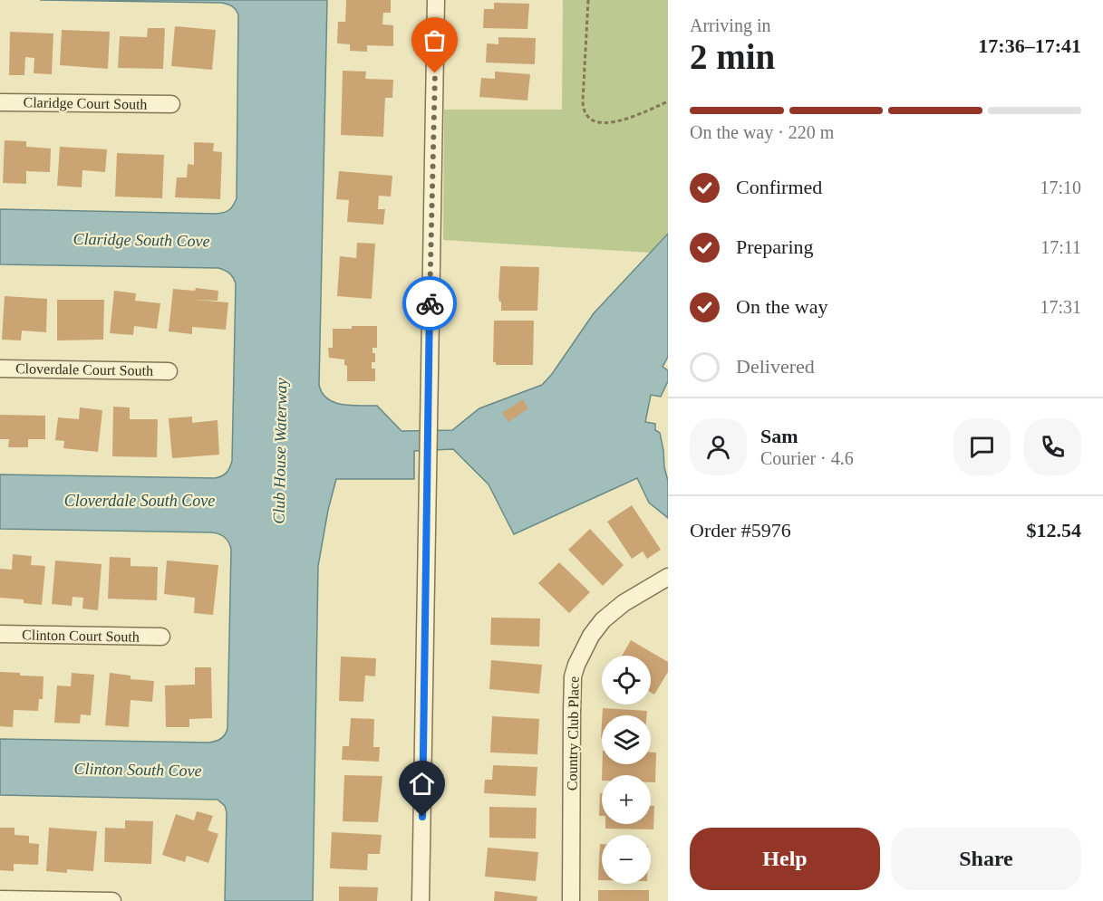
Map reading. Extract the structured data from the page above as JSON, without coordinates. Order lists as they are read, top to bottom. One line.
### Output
{"streets":{"street":["Claridge Court South","Cloverdale Court South","Clinton Court South","Country Club Place"]},"water":["Claridge South Cove","Club House Waterway","Cloverdale South Cove","Clinton South Cove"],"page":{"heading":["2 min","Arriving in","17:36–17:41"],"panel":["Sam","Courier · 4.6","Order #5976","$12.54"],"bar":"On the way · 220 m","list":[["Confirmed","17:10"],["Preparing","17:11"],["On the way","17:31"],"Delivered"],"map_buttons":["+","−"],"buttons":["Help","Share"]}}
